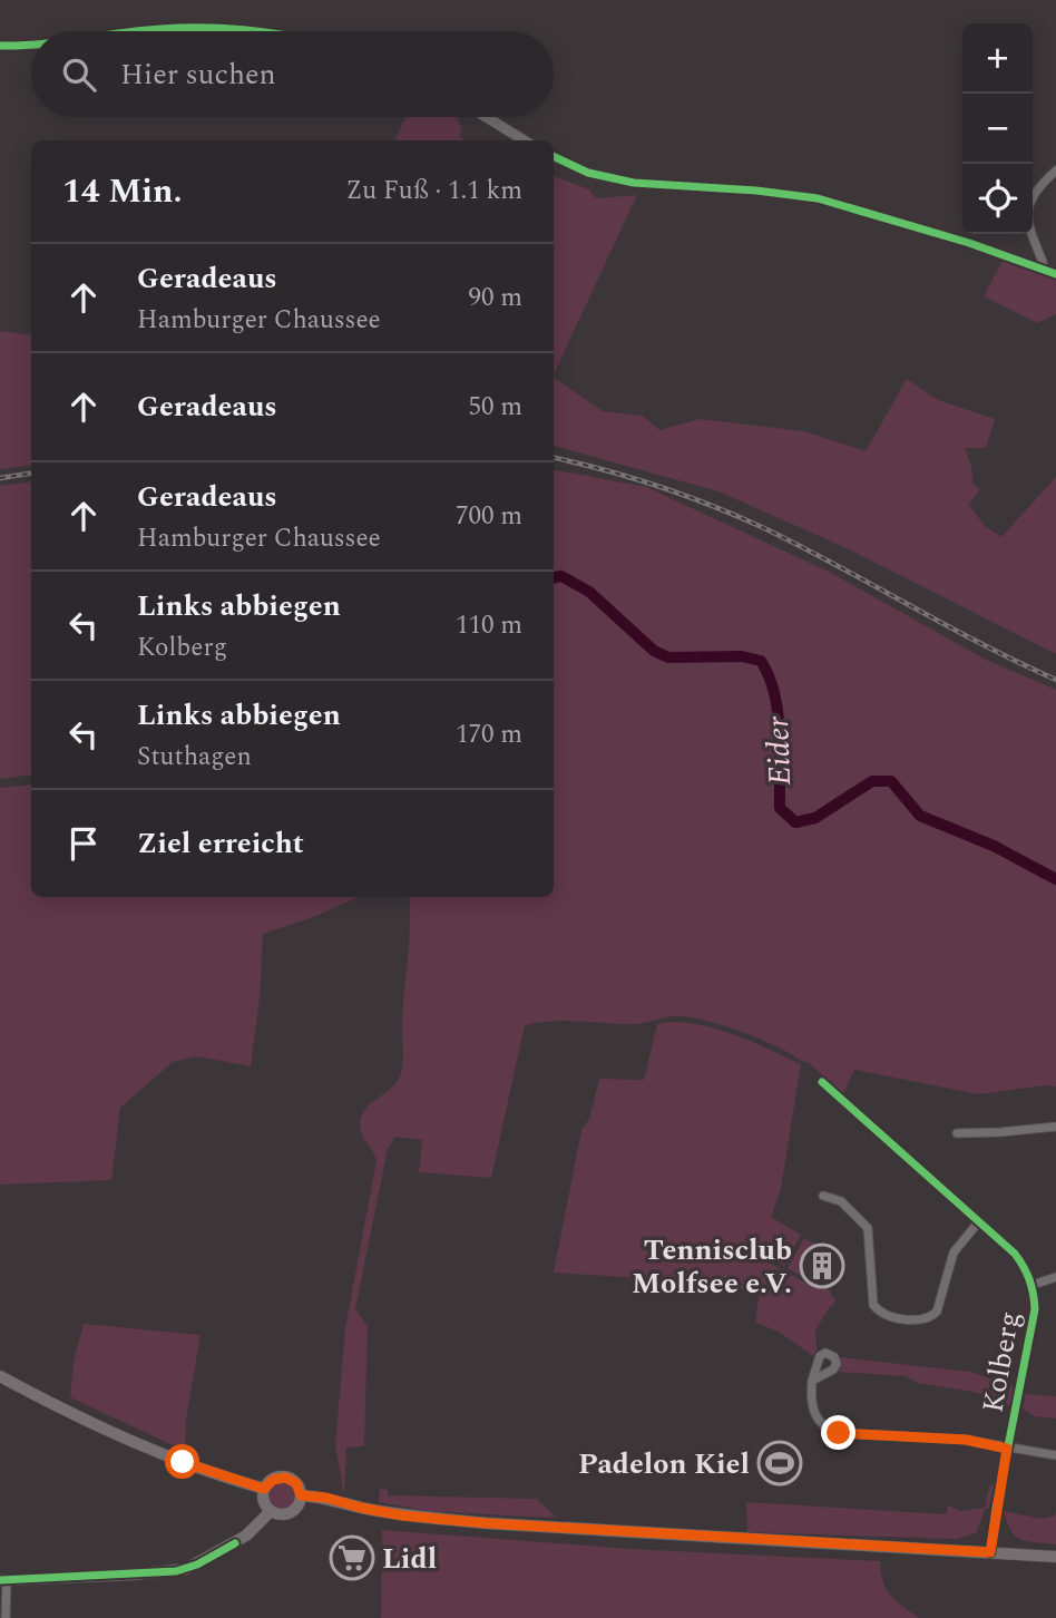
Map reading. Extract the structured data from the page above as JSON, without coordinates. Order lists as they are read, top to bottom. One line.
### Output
{"streets":{"street":["Kolberg"]},"water":["Eider"],"places":{"building":["Tennisclub Molfsee e.V."],"sports":["Padelon Kiel"],"supermarket":["Lidl"]},"page":{"map_buttons":["+","−"],"search":"Hier suchen","heading":["14 Min.","Zu Fuß · 1.1 km"],"list":[["Geradeaus","Hamburger Chaussee","90 m"],["Geradeaus","50 m"],["Geradeaus","Hamburger Chaussee","700 m"],["Links abbiegen","Kolberg","110 m"],["Links abbiegen","Stuthagen","170 m"],"Ziel erreicht"]}}
